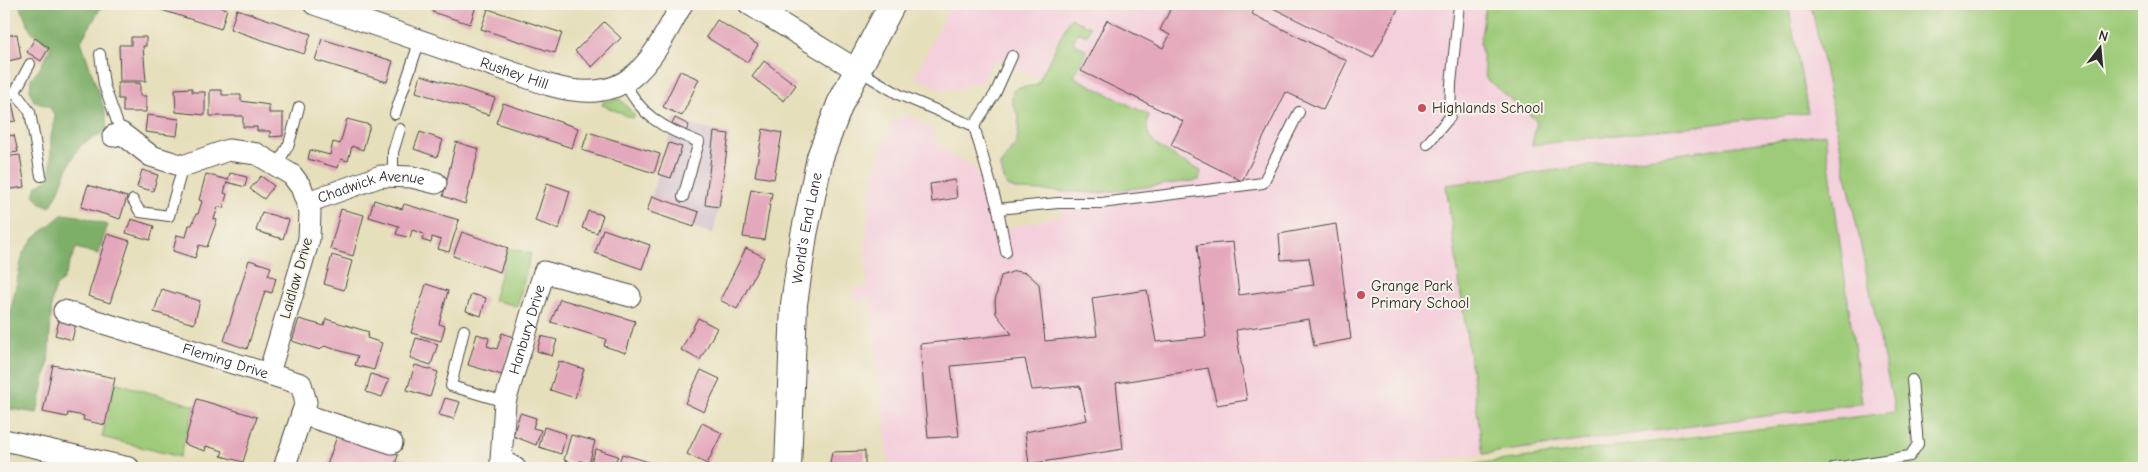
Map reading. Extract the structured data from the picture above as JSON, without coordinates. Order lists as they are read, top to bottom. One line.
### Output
{"streets":{"street":["Rushey Hill","Chadwick Avenue","World's End Lane","Laidlaw Drive","Hanbury Drive","Fleming Drive"]},"crossings":[["Chadwick Avenue","Laidlaw Drive"],["Laidlaw Drive","Fleming Drive"]],"places":["Highlands School","Grange Park Primary School"],"north":"top"}
